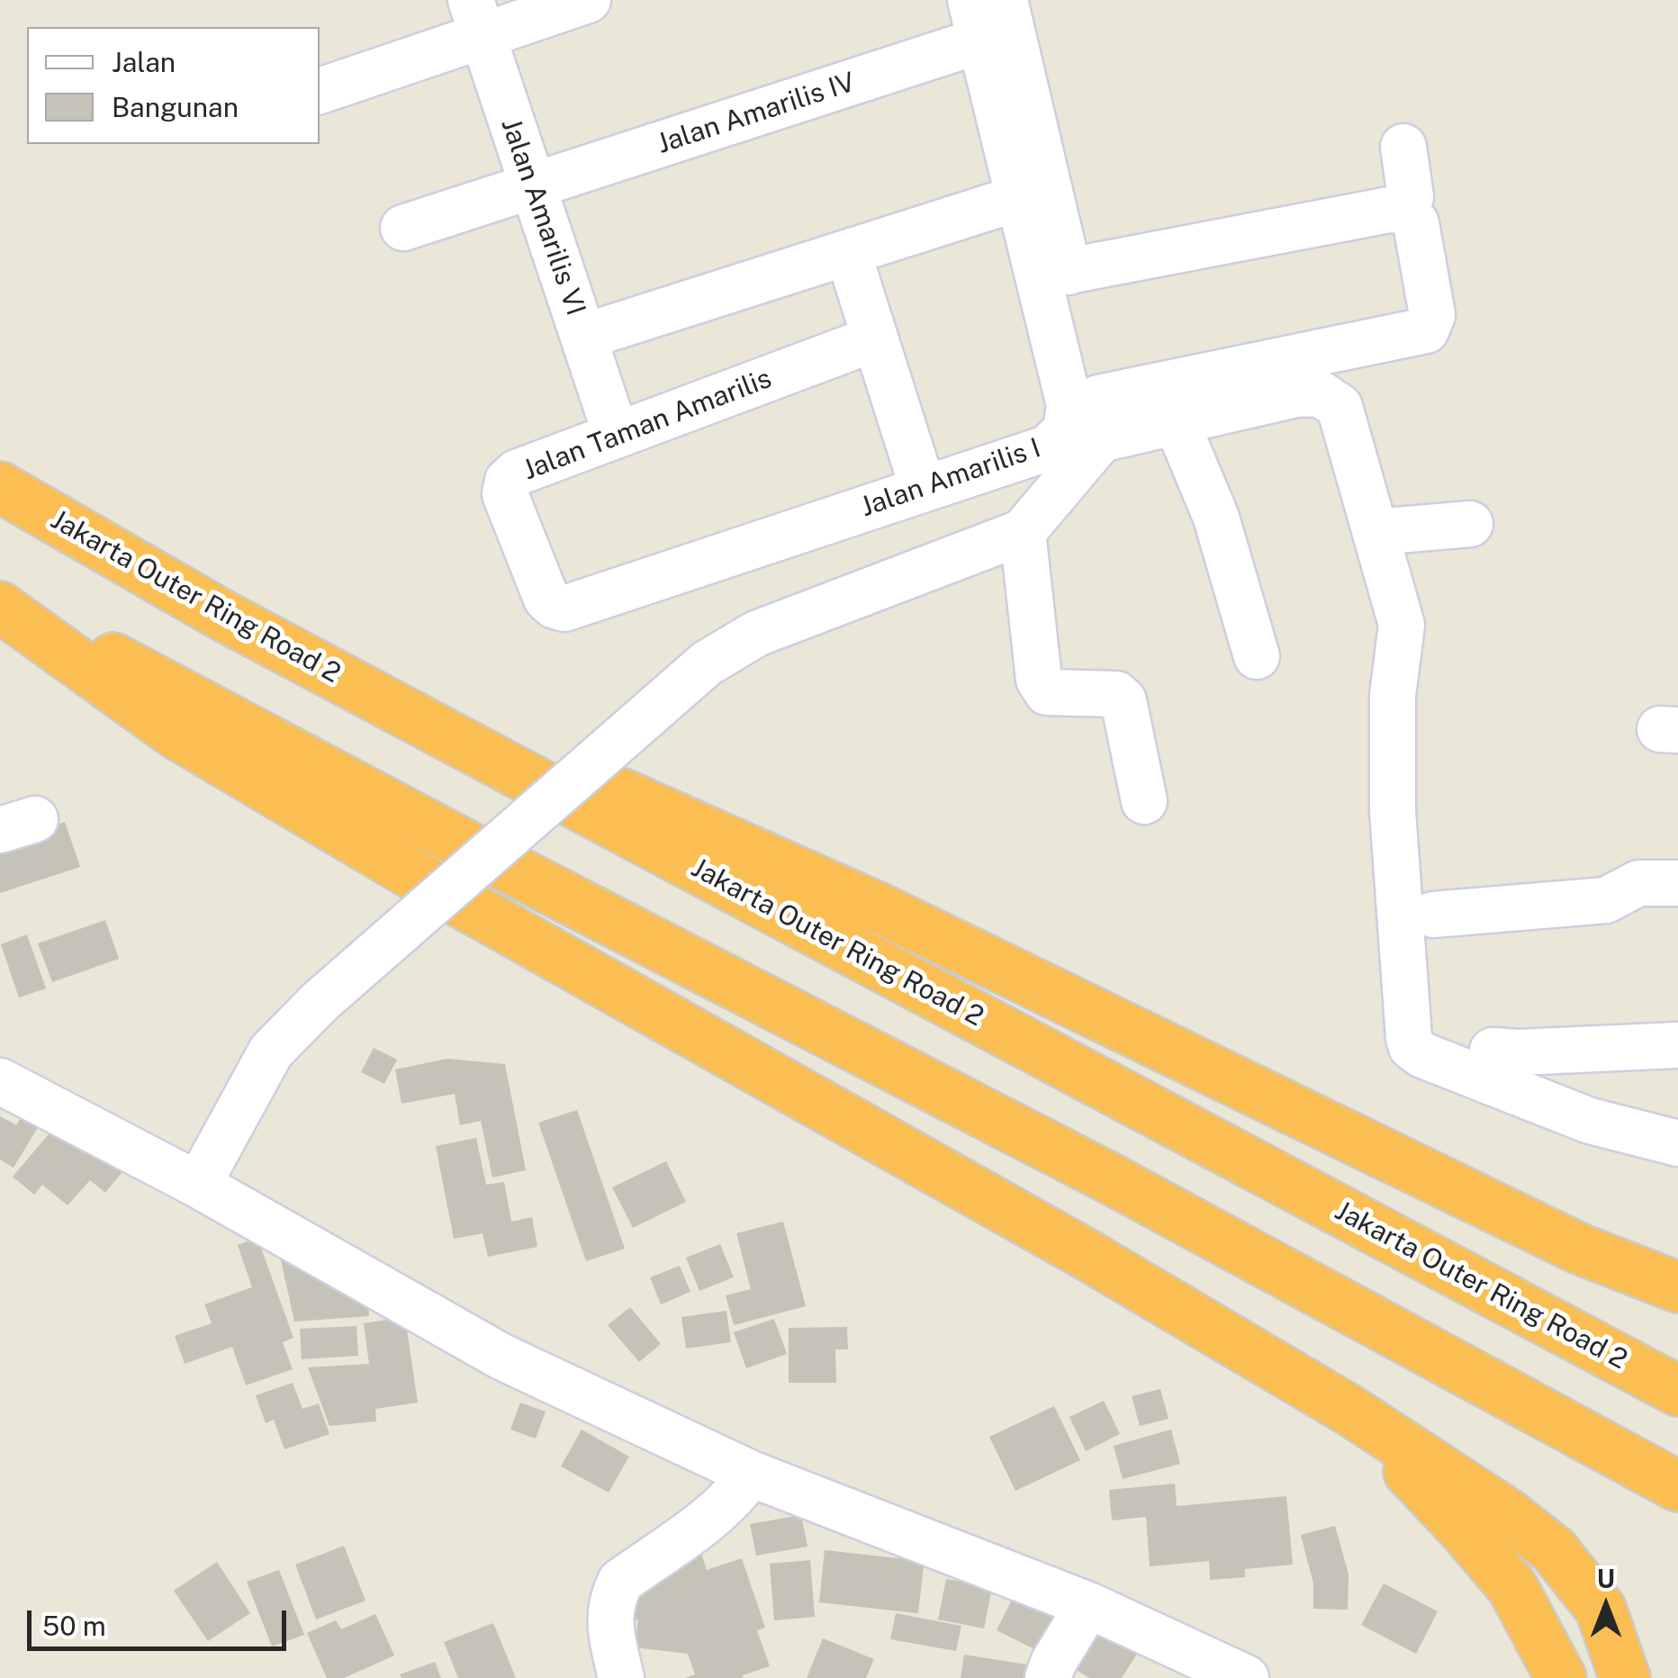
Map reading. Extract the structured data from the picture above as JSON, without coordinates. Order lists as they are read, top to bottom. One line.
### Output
{"streets":{"highway":["Jakarta Outer Ring Road 2"],"street":["Jalan Amarilis IV","Jalan Amarilis VI","Jalan Taman Amarilis","Jalan Amarilis I"]},"crossings":[["Jalan Amarilis IV","Jalan Amarilis VI"],["Jalan Amarilis IV","Jalan Amarilis I"],["Jalan Amarilis VI","Jalan Taman Amarilis"],["Jalan Taman Amarilis","Jalan Amarilis I"]],"legend":["Jalan","Bangunan"],"scale_bar":"50 m","north":"top"}
